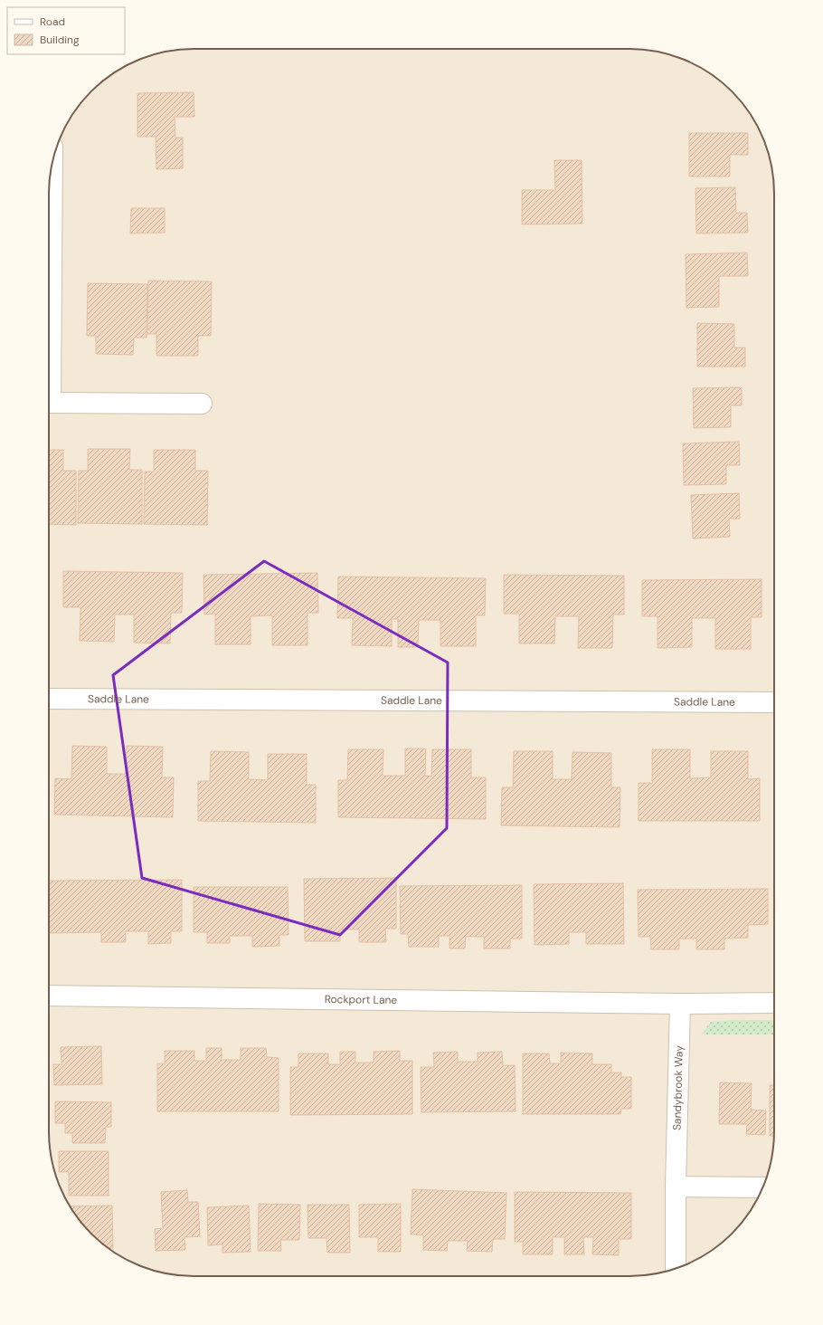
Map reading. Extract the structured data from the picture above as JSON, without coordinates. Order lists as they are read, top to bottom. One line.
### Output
{"streets":{"street":["Saddle Lane","Rockport Lane","Sandybrook Way"]},"crossings":[["Rockport Lane","Sandybrook Way"]],"legend":["Road","Building"]}
